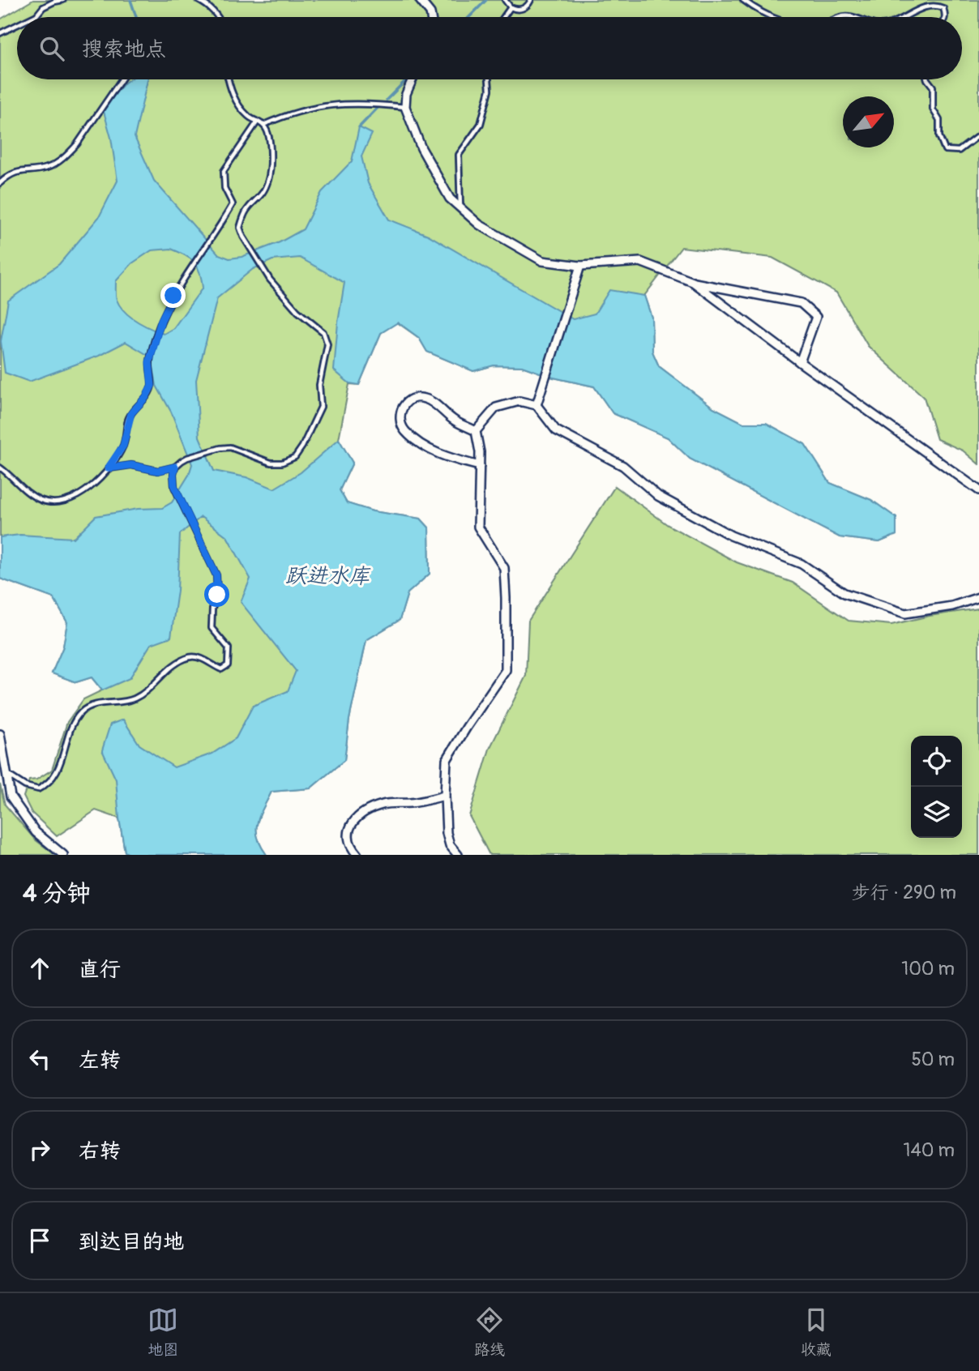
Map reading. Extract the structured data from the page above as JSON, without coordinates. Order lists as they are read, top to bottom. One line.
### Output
{"water":["跃进水库"],"north":"top right","page":{"search":"搜索地点","heading":["4 分钟","步行 · 290 m"],"list":[["直行","100 m"],["左转","50 m"],["右转","140 m"],"到达目的地"],"nav":["地图","路线","收藏"]}}
